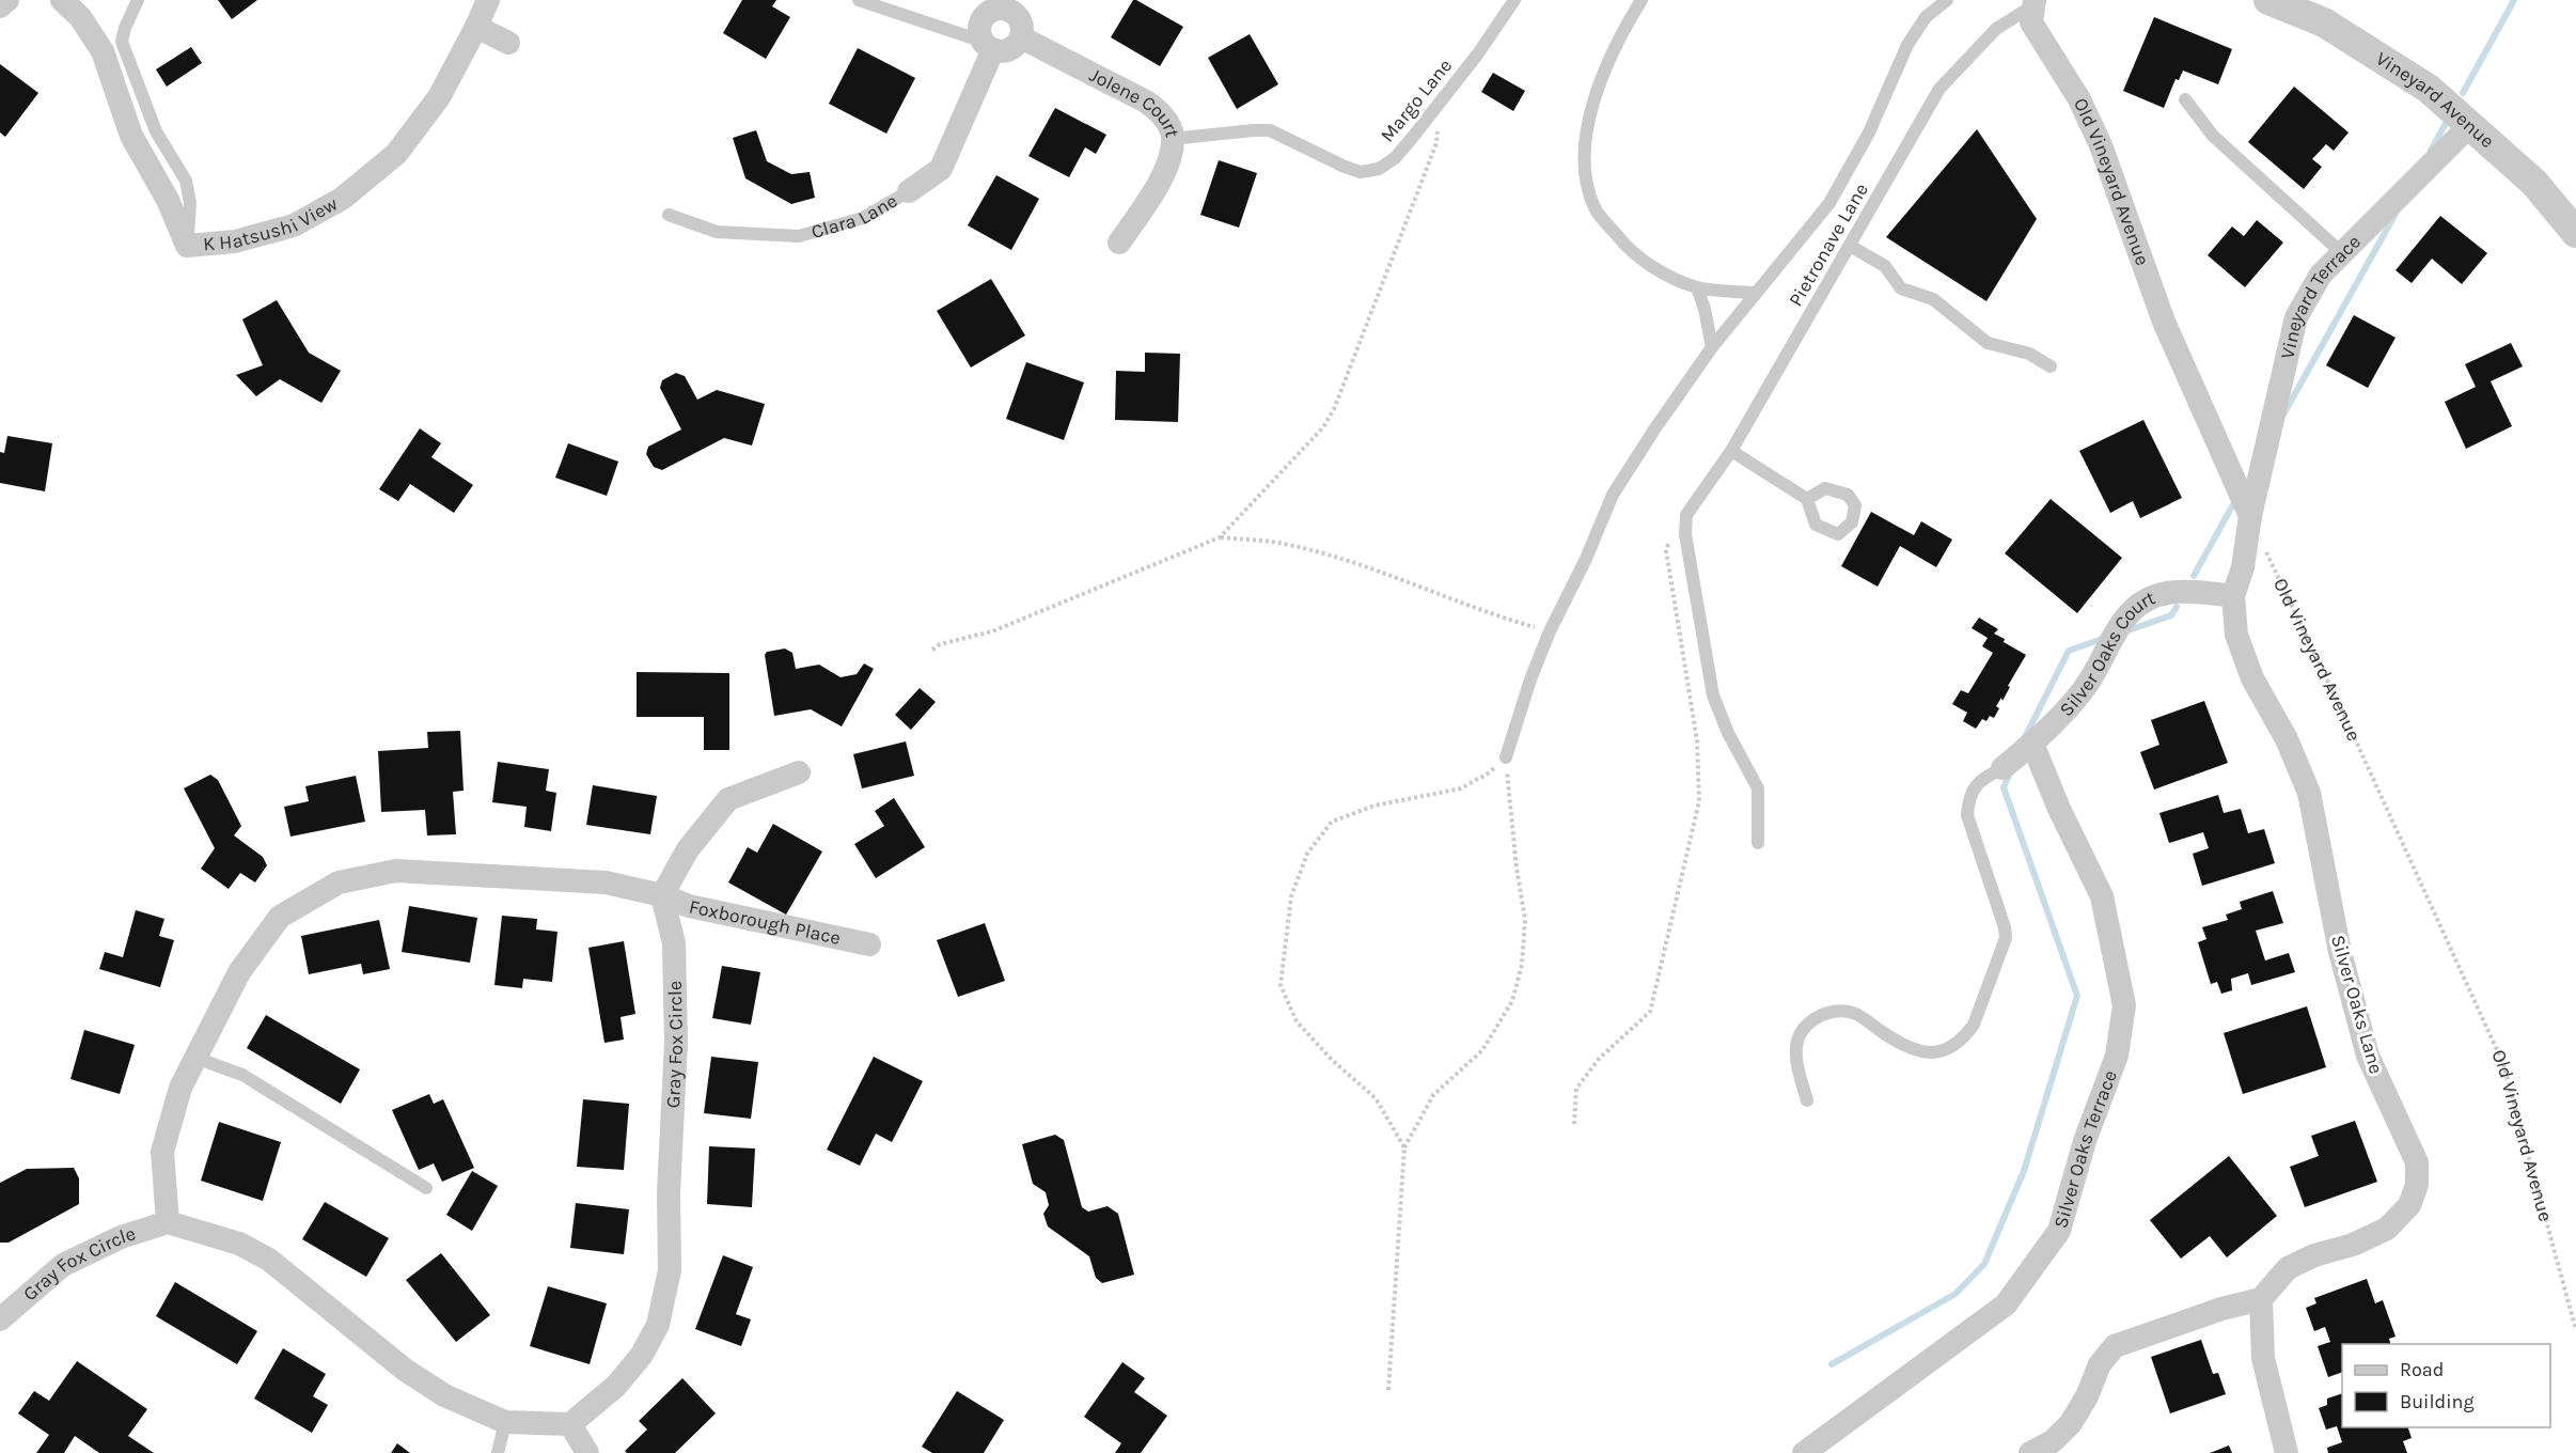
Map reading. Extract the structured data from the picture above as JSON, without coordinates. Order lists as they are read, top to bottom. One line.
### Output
{"streets":{"street":["Vineyard Avenue","Jolene Court","Old Vineyard Avenue","Clara Lane","K Hatsushi View","Vineyard Terrace","Silver Oaks Court","Foxborough Place","Silver Oaks Lane","Gray Fox Circle","Silver Oaks Terrace"],"lane":["Margo Lane","Pietronave Lane"]},"crossings":[["Margo Lane","Jolene Court"],["Vineyard Avenue","Vineyard Terrace"],["Jolene Court","Clara Lane"],["Old Vineyard Avenue","Pietronave Lane"],["Old Vineyard Avenue","Vineyard Terrace"],["Old Vineyard Avenue","Silver Oaks Lane"],["Vineyard Terrace","Silver Oaks Lane"],["Silver Oaks Court","Silver Oaks Lane"],["Silver Oaks Court","Silver Oaks Terrace"],["Foxborough Place","Gray Fox Circle"]],"legend":["Road","Building"]}
